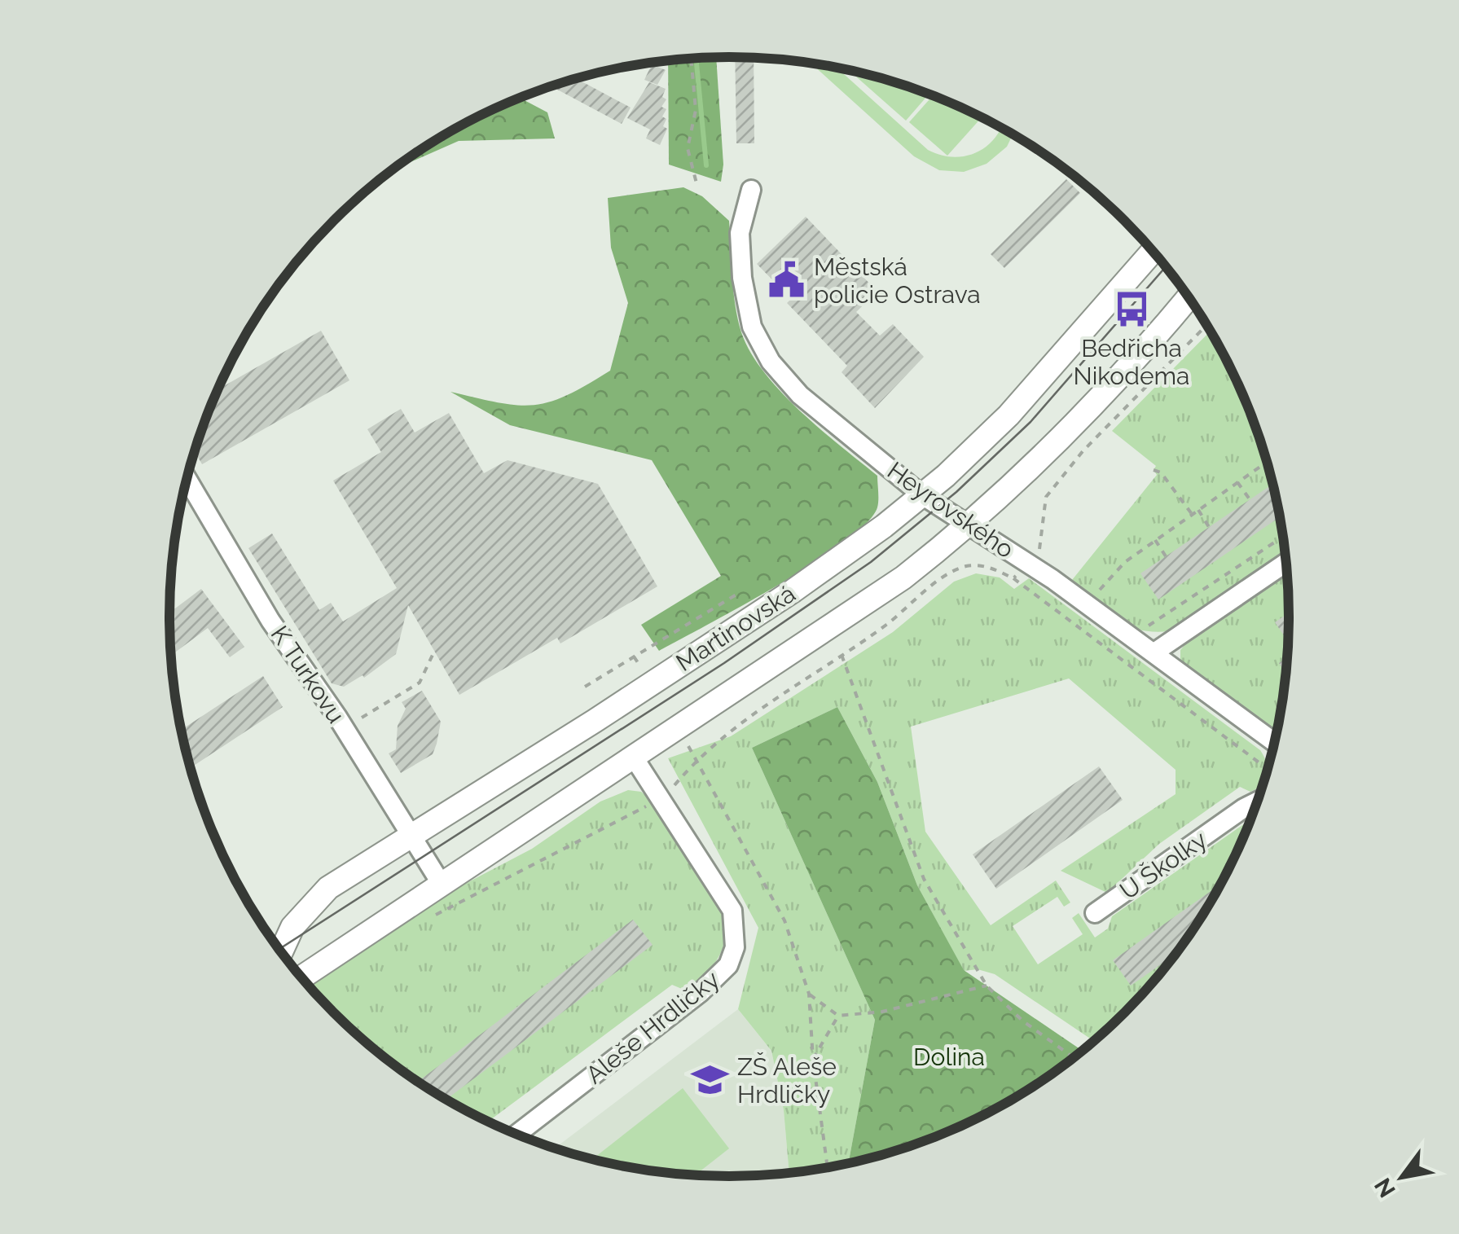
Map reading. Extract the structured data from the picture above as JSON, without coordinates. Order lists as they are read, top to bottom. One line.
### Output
{"streets":{"street":["Heyrovského","Martinovská","K Turkovu","U Školky","Aleše Hrdličky"]},"crossings":[["Heyrovského","Martinovská"],["Martinovská","K Turkovu"]],"parks":["Dolina"],"places":{"public building":["Městská policie Ostrava"],"bus stop":["Bedřicha Nikodema"],"school or university":["ZŠ Aleše Hrdličky"]},"north":"bottom left"}
